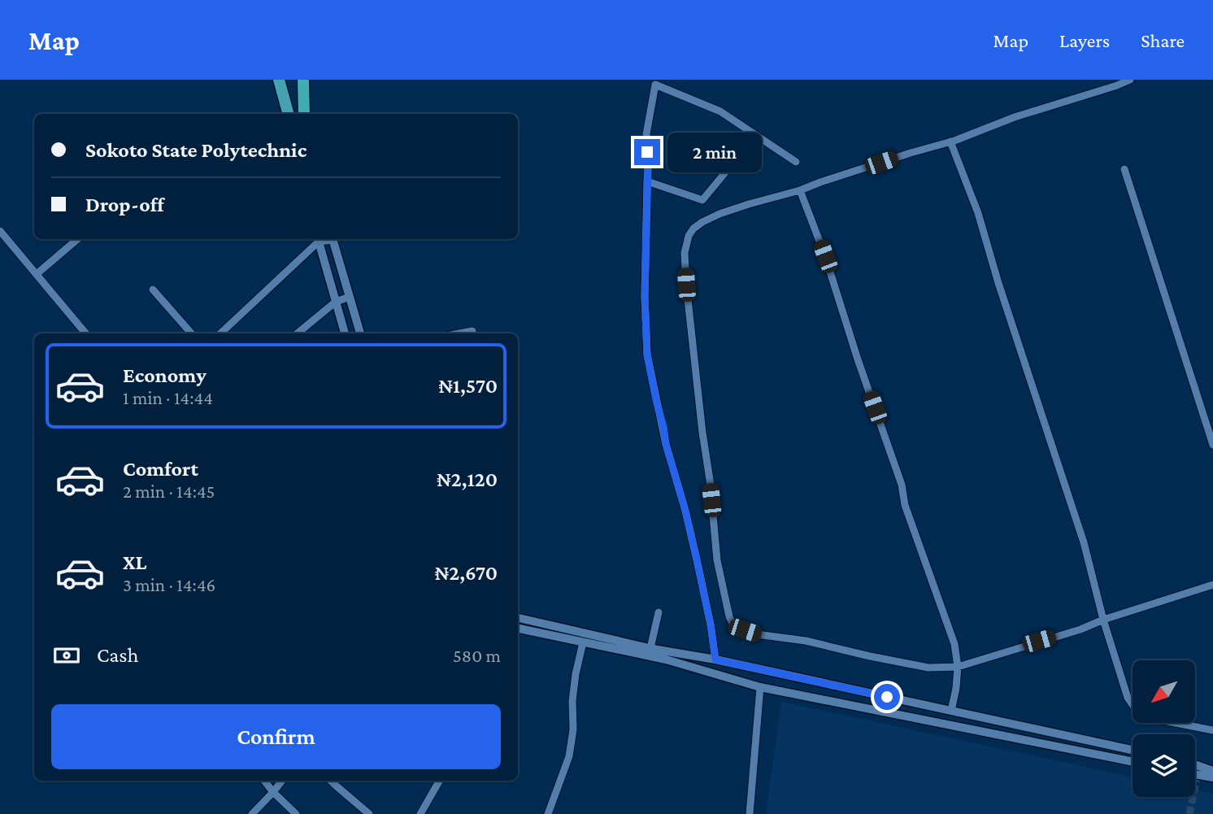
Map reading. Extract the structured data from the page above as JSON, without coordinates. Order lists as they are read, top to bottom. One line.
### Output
{"north":"bottom left","page":{"header":"Map","nav":["Map","Layers","Share"],"banner":["Sokoto State Polytechnic","Drop-off"],"bubble":"2 min","list":[{"name":"Economy","note":"1 min · 14:44","value":"₦1,570"},{"name":"Comfort","note":"2 min · 14:45","value":"₦2,120"},{"name":"XL","note":"3 min · 14:46","value":"₦2,670"}],"pay":["Cash","580 m"],"buttons":"Confirm"}}
